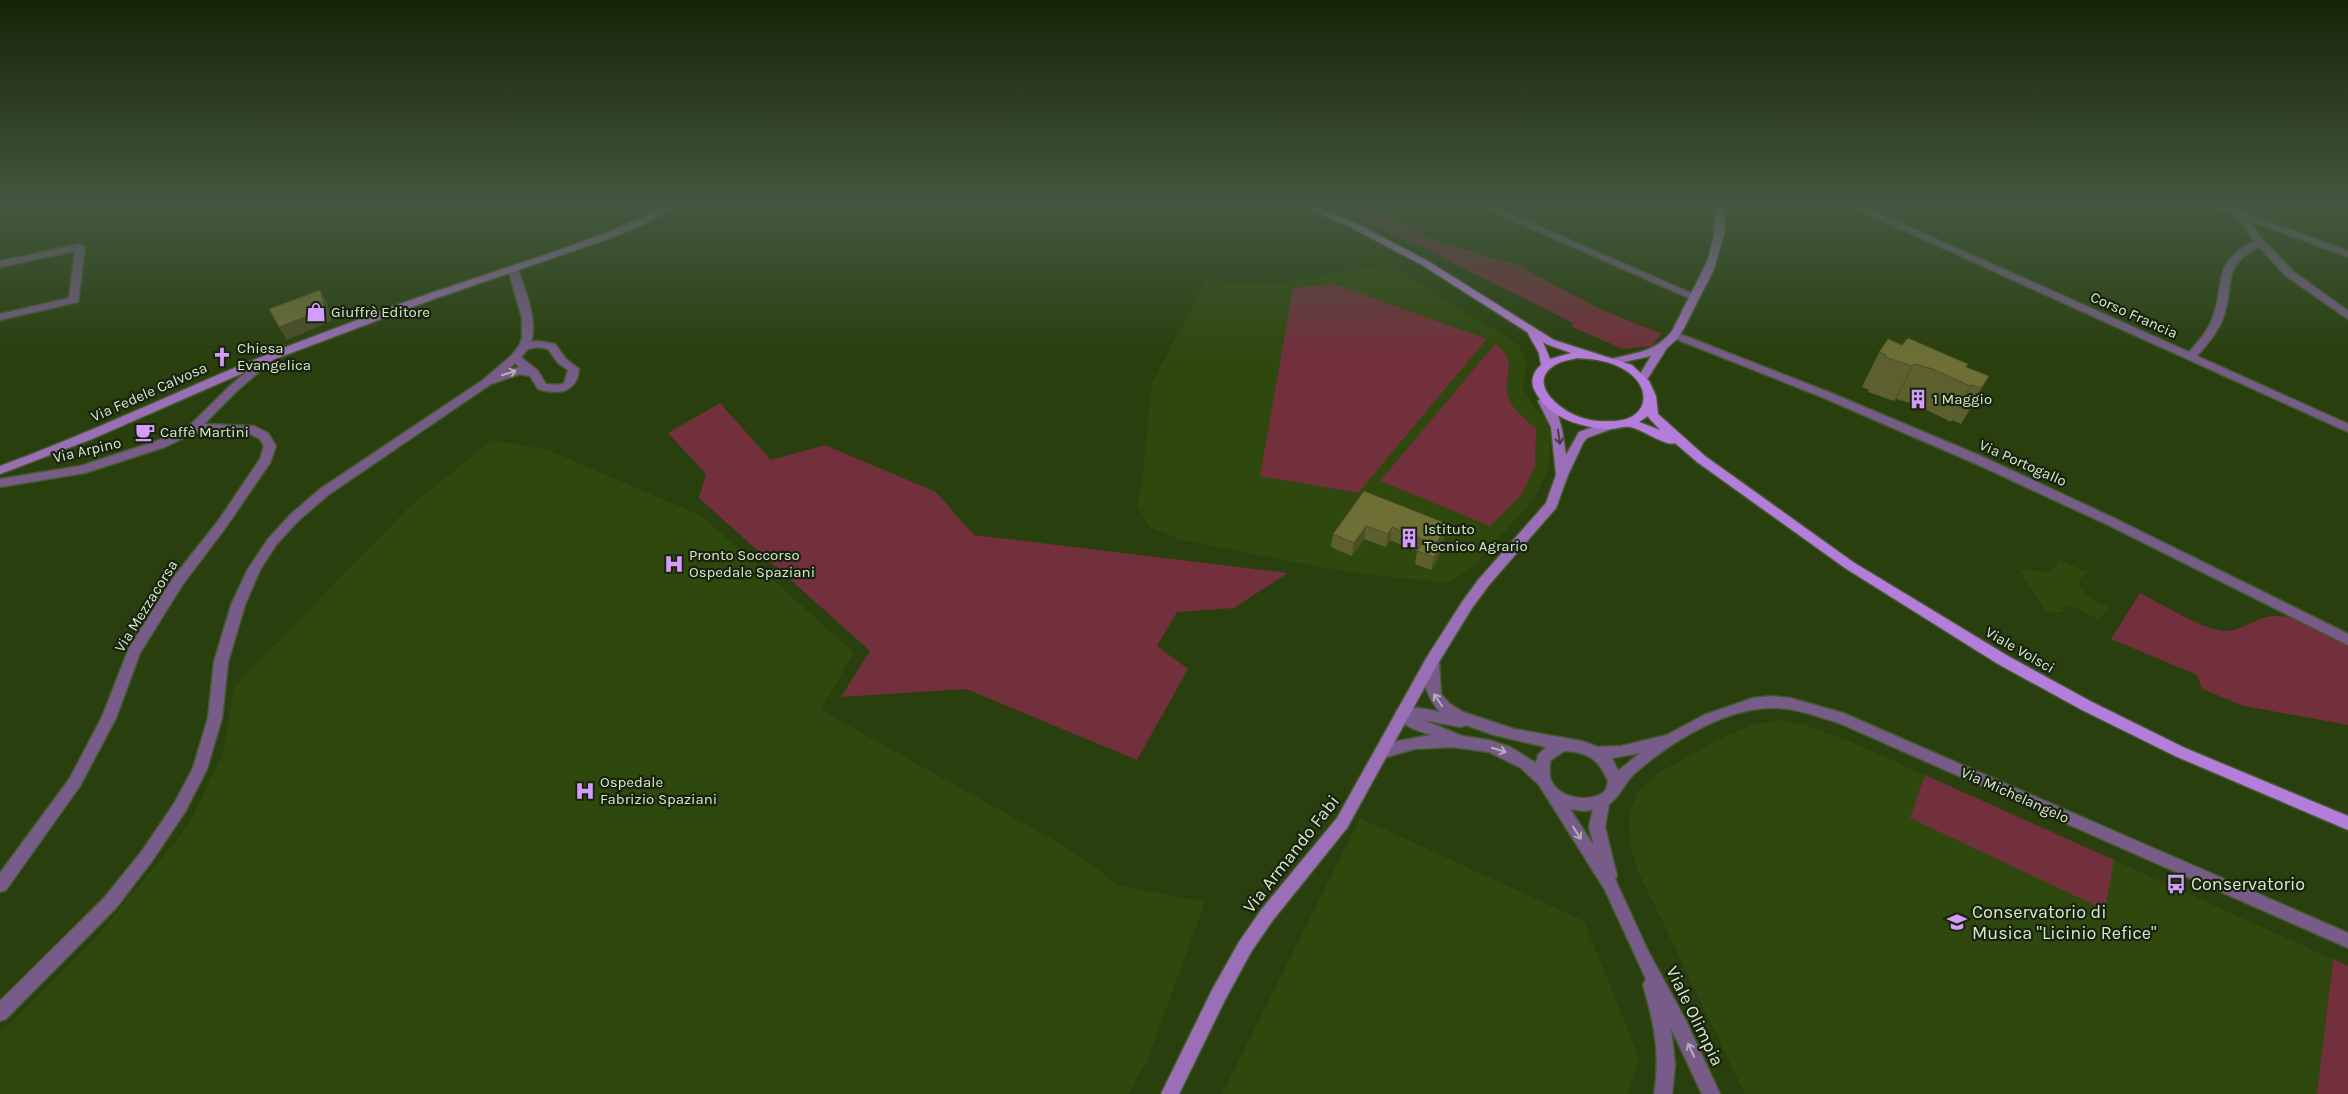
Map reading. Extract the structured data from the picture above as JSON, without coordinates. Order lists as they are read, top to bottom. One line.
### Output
{"streets":{"main road":["Viale Volsci"],"street":["Corso Francia","Via Fedele Calvosa","Via Arpino","Via Portogallo","Via Mezzacorsa","Via Michelangelo","Via Armando Fabi","Viale Olimpia"]},"crossings":[["Via Fedele Calvosa","Via Arpino"],["Via Arpino","Via Mezzacorsa"],["Viale Volsci","Via Armando Fabi"],["Via Michelangelo","Viale Olimpia"],["Via Armando Fabi","Viale Olimpia"]],"places":{"shop":["Giuffrè Editore"],"church":["Chiesa Evangelica"],"building":["1 Maggio","Istituto Tecnico Agrario"],"cafe":["Caffè Martini"],"hospital":["Pronto Soccorso Ospedale Spaziani","Ospedale Fabrizio Spaziani"],"bus stop":["Conservatorio"],"school or university":["Conservatorio di Musica \"Licinio Refice\""]}}
